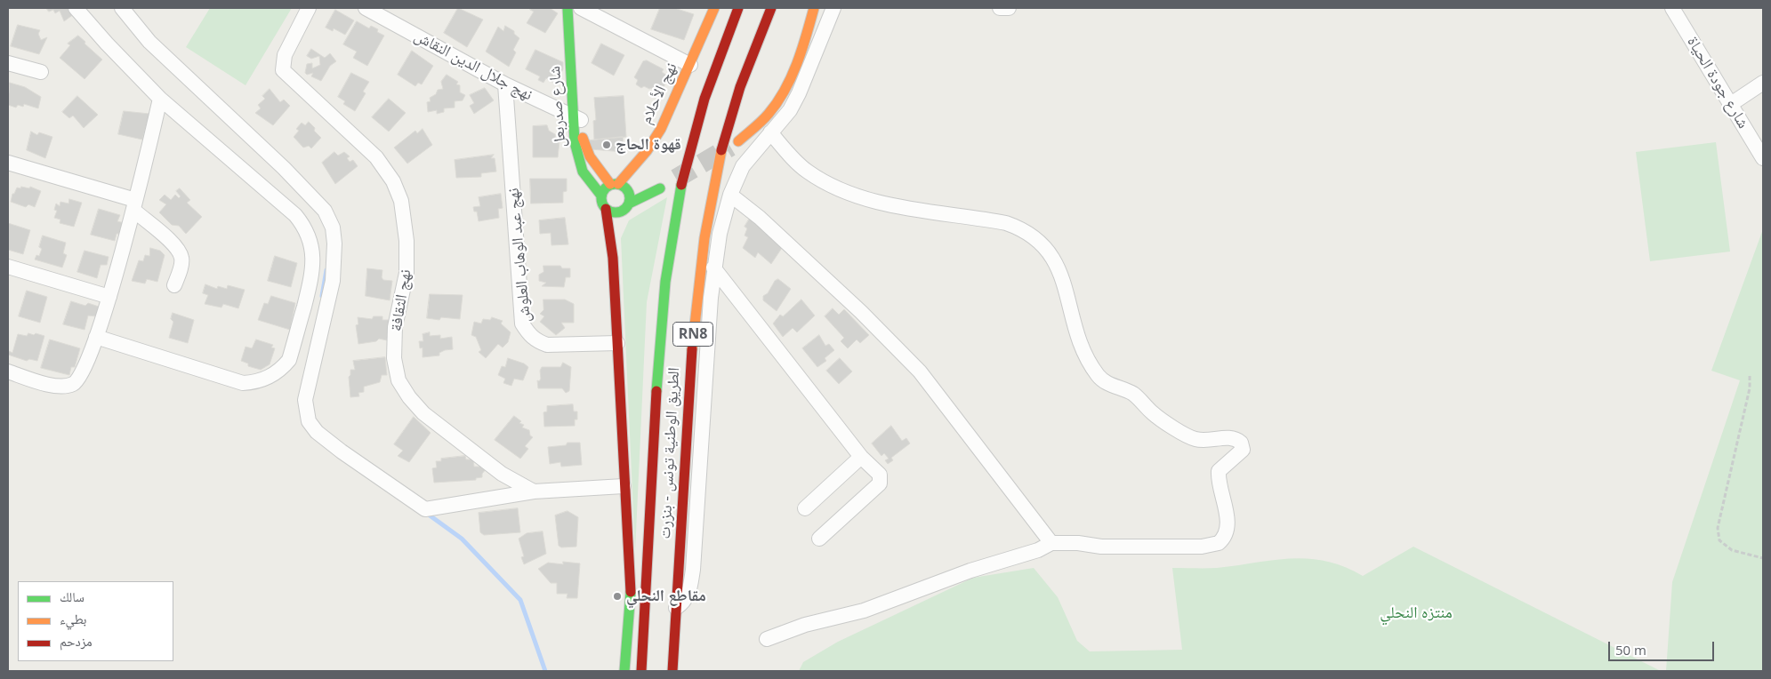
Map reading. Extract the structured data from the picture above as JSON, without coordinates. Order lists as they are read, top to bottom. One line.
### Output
{"streets":{"main road":["نهج الأحلام","شارع صدربعل","RN8","الطريق الوطنية تونس - بنزرت"],"street":["نهج جلال الدين النقاش","شارع جودة الحياة","نهج عبد الوهاب العلوش","نهج الثقافة"]},"crossings":[["نهج جلال الدين النقاش","شارع صدربعل"],["نهج جلال الدين النقاش","نهج عبد الوهاب العلوش"],["نهج الأحلام","شارع صدربعل"]],"parks":["منتزه النحلي"],"places":["قهوة الحاج","مقاطع النحلي"],"legend":["سالك","بطيء","مزدحم"],"scale_bar":"50 m"}
